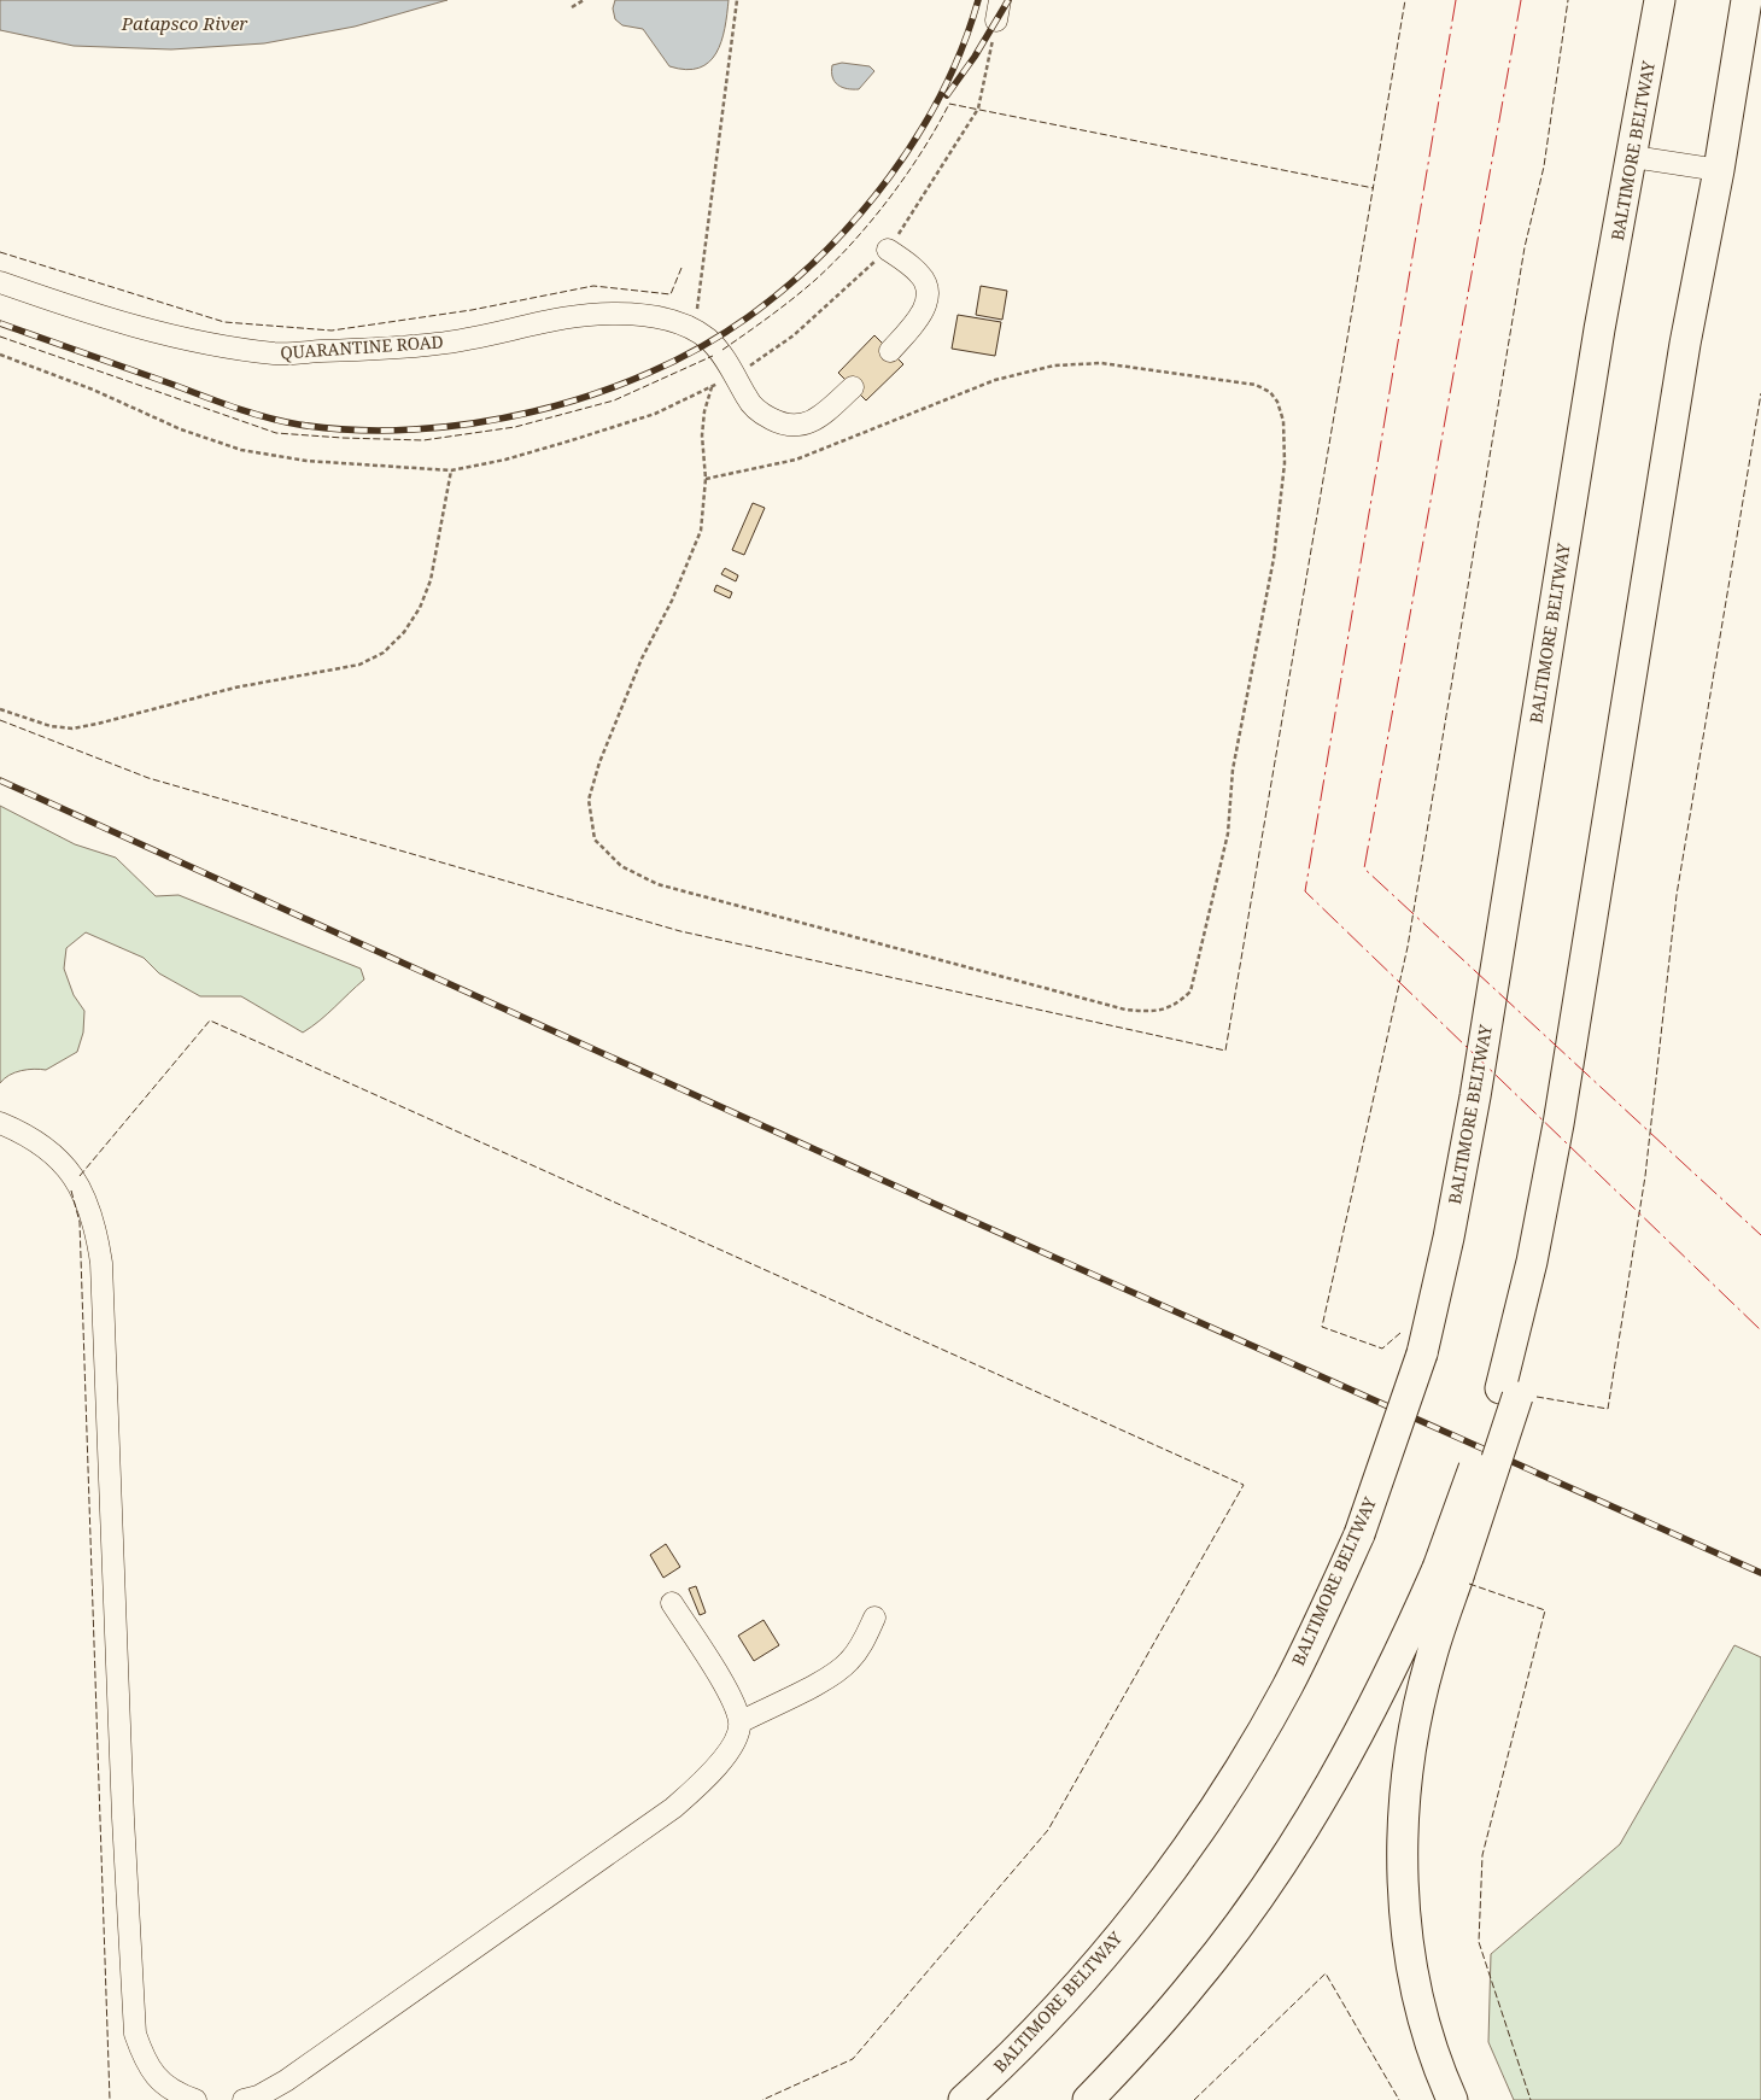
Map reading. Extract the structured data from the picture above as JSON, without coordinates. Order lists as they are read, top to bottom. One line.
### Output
{"streets":{"highway":["BALTIMORE BELTWAY"],"street":["QUARANTINE ROAD"]},"water":["Patapsco River"]}
